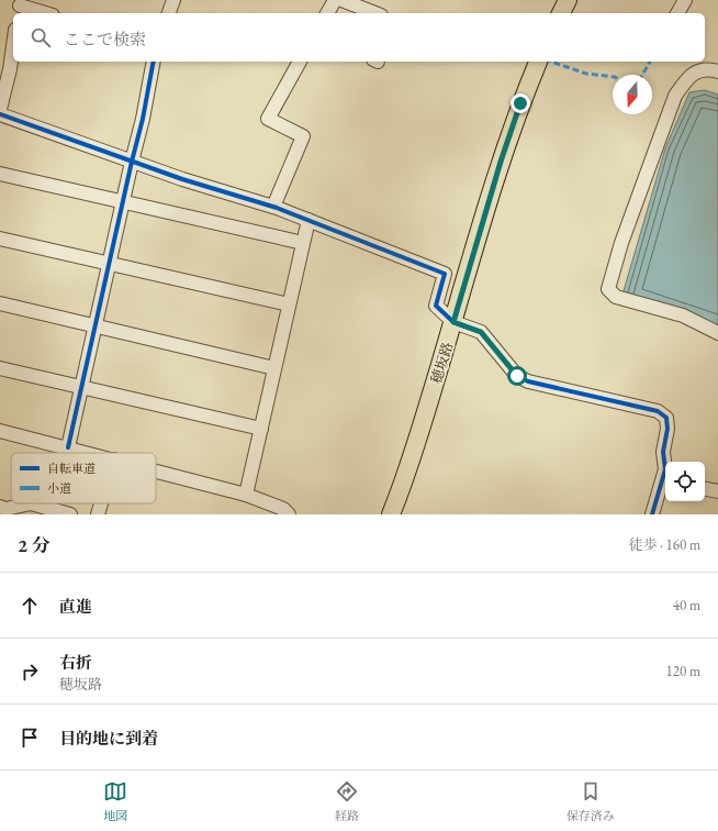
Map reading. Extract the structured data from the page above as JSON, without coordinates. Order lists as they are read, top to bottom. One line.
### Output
{"streets":{"main road":["穂坂路"]},"legend":["自転車道","小道"],"north":"bottom","page":{"search":"ここで検索","heading":["2 分","徒歩 · 160 m"],"list":[["直進","40 m"],["右折","穂坂路","120 m"],"目的地に到着"],"nav":["地図","経路","保存済み"]}}
